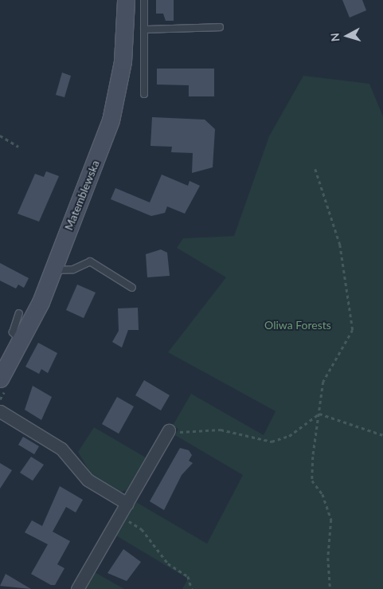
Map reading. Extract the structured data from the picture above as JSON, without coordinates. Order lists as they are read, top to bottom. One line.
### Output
{"streets":{"street":["Matemblewska"]},"parks":["Oliwa Forests"],"north":"left"}
